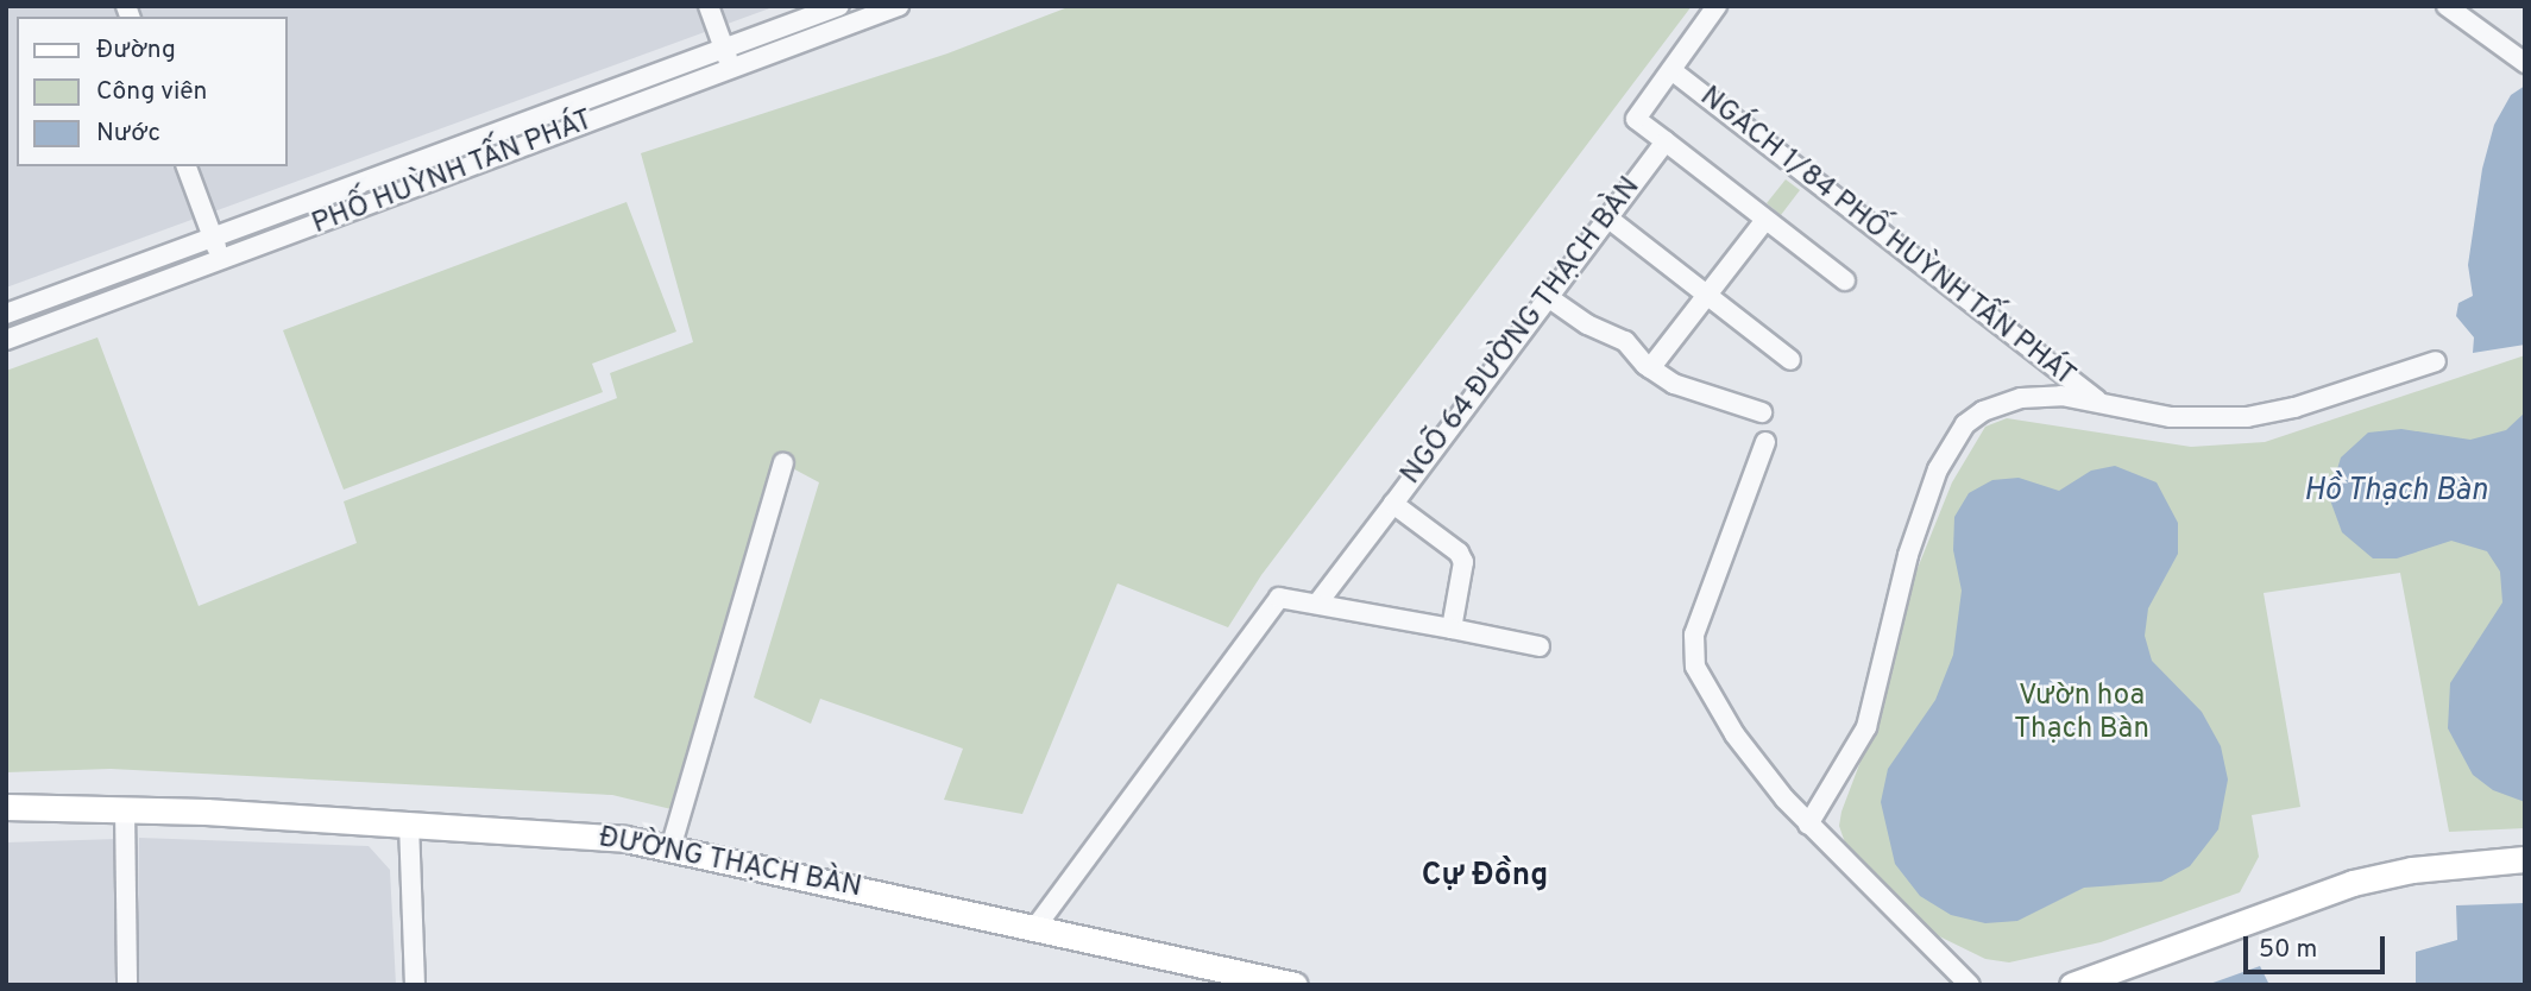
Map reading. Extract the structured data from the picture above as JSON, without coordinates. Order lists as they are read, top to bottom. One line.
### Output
{"streets":{"main road":["ĐƯỜNG THẠCH BÀN"],"street":["PHỐ HUỲNH TẤN PHÁT","NGÁCH 1/84 PHỐ HUỲNH TẤN PHÁT","NGÕ 64 ĐƯỜNG THẠCH BÀN"]},"districts":["Cự Đồng"],"water":["Hồ Thạch Bàn"],"parks":["Vườn hoa Thạch Bàn"],"legend":["Đường","Công viên","Nước"],"scale_bar":"50 m"}
